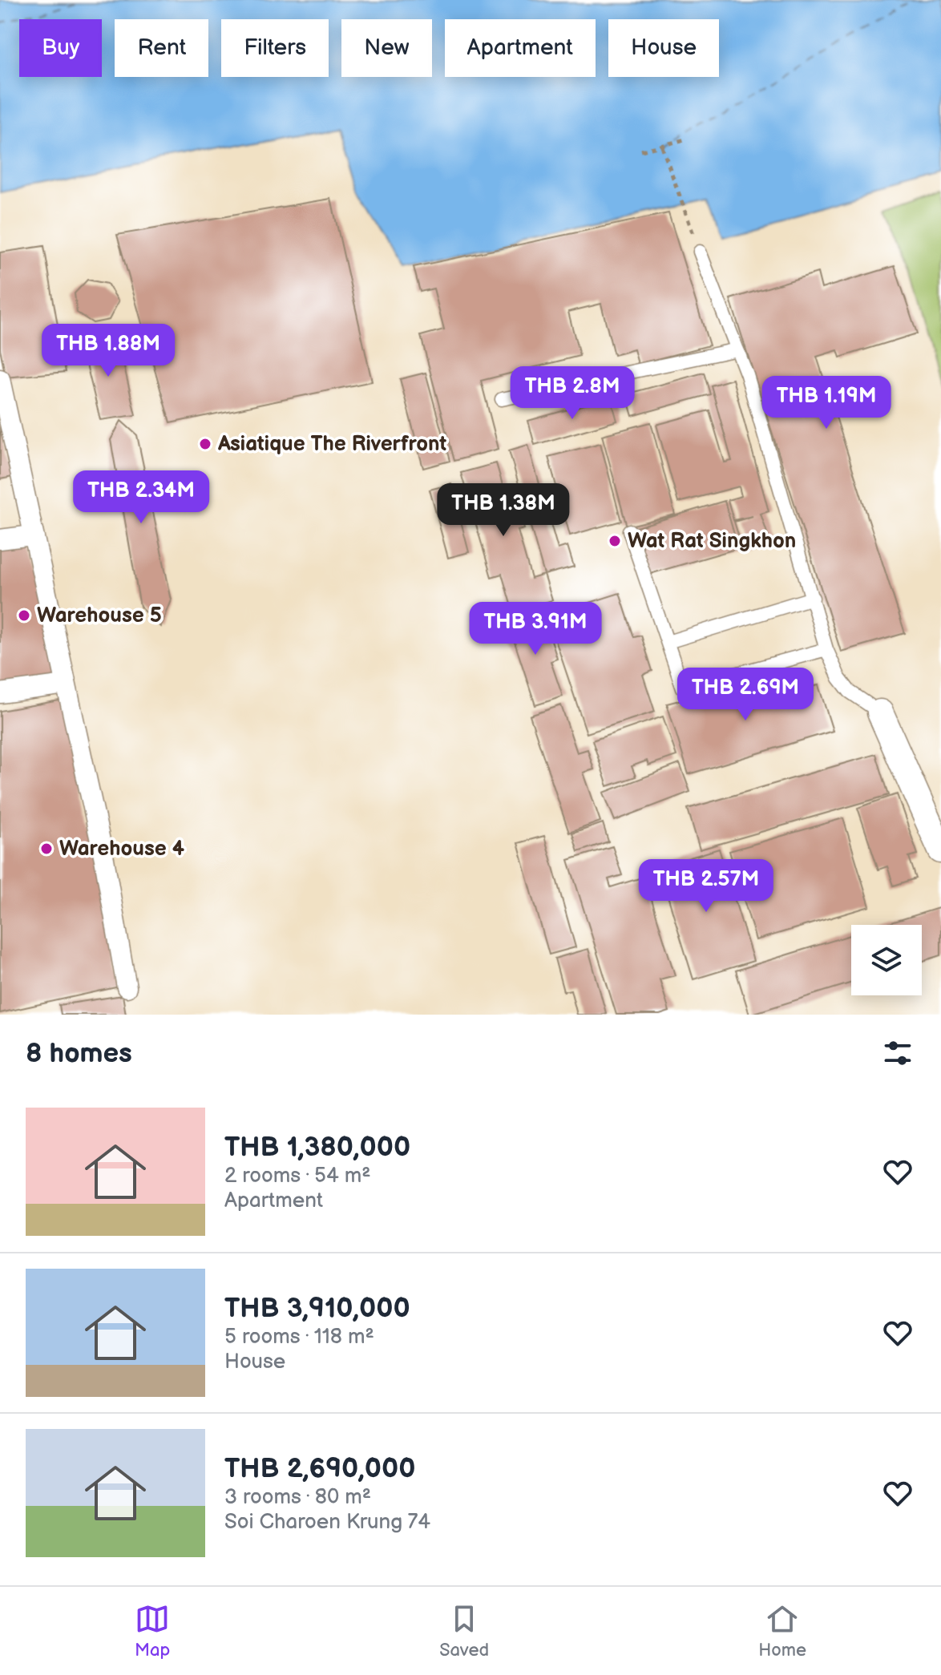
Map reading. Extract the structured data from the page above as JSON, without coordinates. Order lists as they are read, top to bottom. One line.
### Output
{"places":["Asiatique The Riverfront","Wat Rat Singkhon","Warehouse 5","Warehouse 4"],"page":{"chip":["Buy","Rent","Filters","New","Apartment","House"],"price":["THB 1.88M","THB 2.8M","THB 1.19M","THB 2.34M","THB 1.38M","THB 3.91M","THB 2.69M","THB 2.57M"],"heading":"8 homes","list":[{"name":"THB 1,380,000","note":"2 rooms · 54 m² · Apartment"},{"name":"THB 3,910,000","note":"5 rooms · 118 m² · House"},{"name":"THB 2,690,000","note":"3 rooms · 80 m² · Soi Charoen Krung 74"}],"tabs":["Map","Saved","Home"]}}
